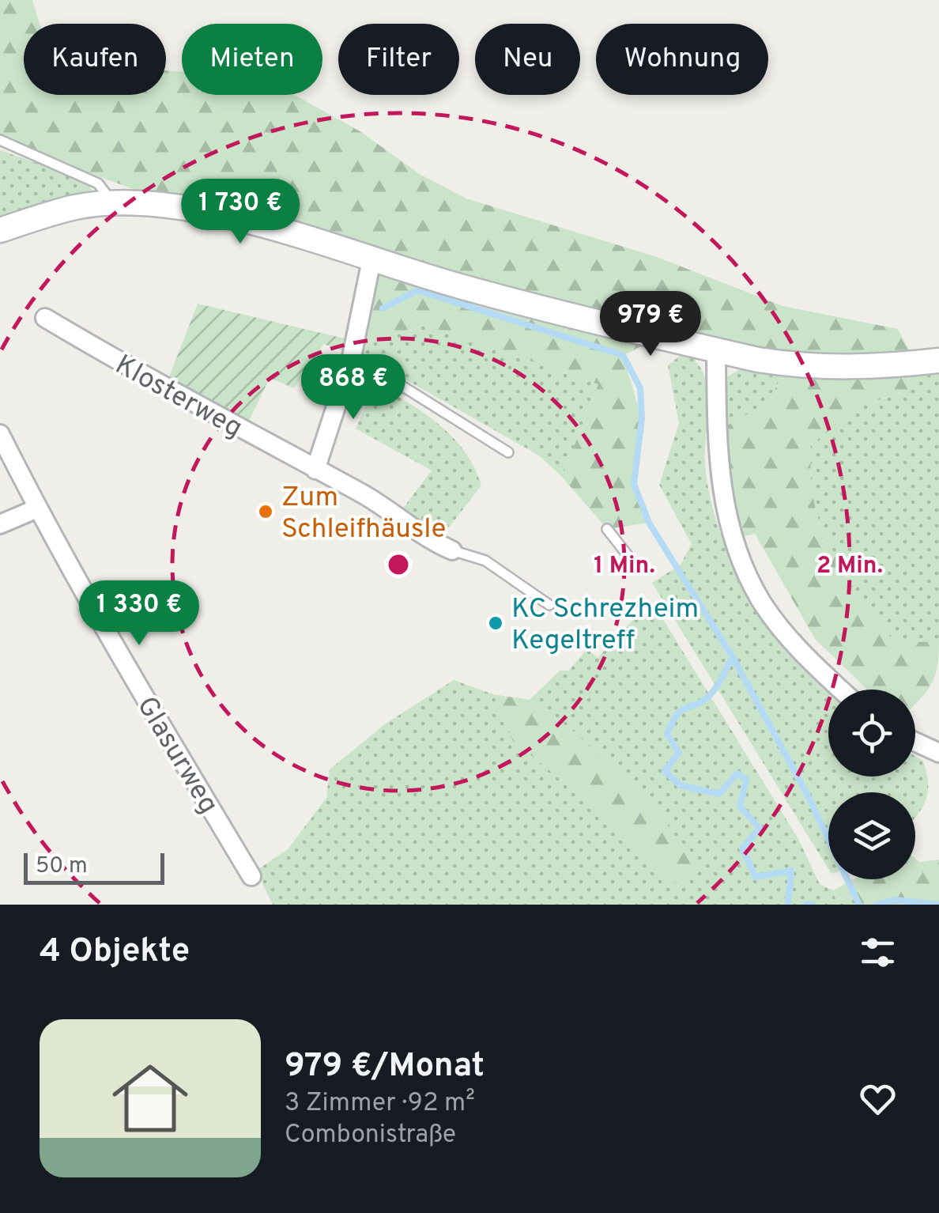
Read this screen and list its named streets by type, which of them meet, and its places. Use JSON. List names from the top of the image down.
{
  "streets": {
    "street": ["Klosterweg", "Glasurweg"]
  },
  "places": ["Zum Schleifhäusle", "KC Schrezheim Kegeltreff"],
  "scale_bar": "50 m",
  "page": {
    "chip": [
      "Kaufen",
      "Mieten",
      "Filter",
      "Neu",
      "Wohnung"
    ],
    "price": [
      "1 730 €",
      "979 €",
      "868 €",
      "1 330 €"
    ],
    "scale": "50 m",
    "heading": "4 Objekte",
    "list": [
      {
        "name": "979 €/Monat",
        "note": "3 Zimmer · 92 m² · Combonistraße"
      }
    ]
  },
  "rings": ["1 Min.", "2 Min."]
}
